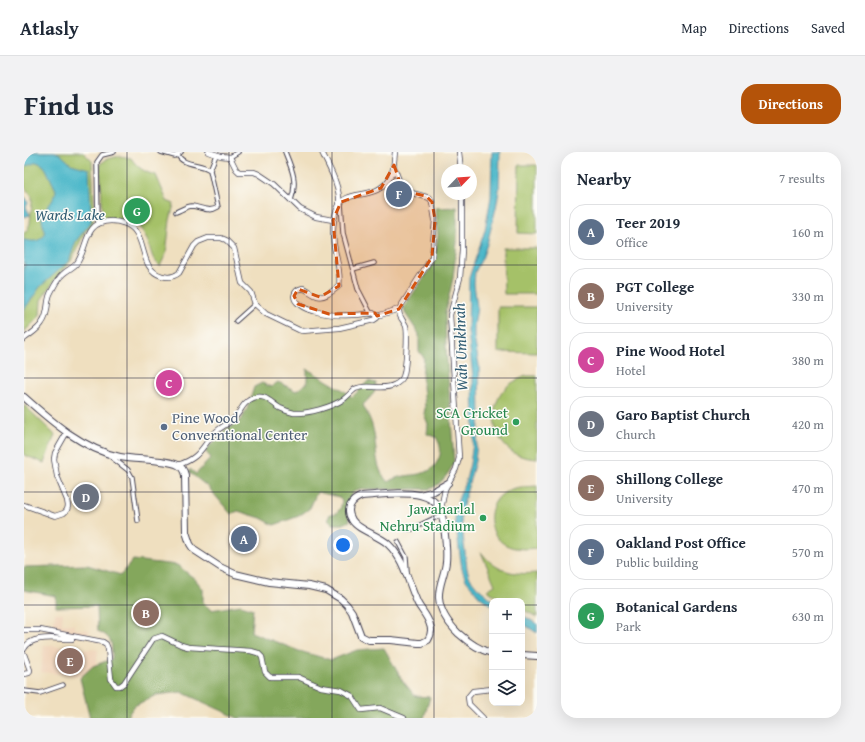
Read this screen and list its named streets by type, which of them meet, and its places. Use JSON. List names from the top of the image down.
{
  "water": ["Wards Lake", "Wah Umkhrah"],
  "places": ["SCA Cricket Ground", "Pine Wood Converntional Center", "Jawaharlal Nehru Stadium"],
  "north": "top right",
  "page": {
    "header": "Atlasly",
    "nav": ["Map", "Directions", "Saved"],
    "title": "Find us",
    "buttons": "Directions",
    "heading": ["Nearby", "7 results"],
    "pins": [
      "F",
      "G",
      "C",
      "D",
      "A",
      "B",
      "E"
    ],
    "list": [
      {
        "mark": "A",
        "name": "Teer 2019",
        "note": "Office",
        "value": "160 m"
      },
      {
        "mark": "B",
        "name": "PGT College",
        "note": "University",
        "value": "330 m"
      },
      {
        "mark": "C",
        "name": "Pine Wood Hotel",
        "note": "Hotel",
        "value": "380 m"
      },
      {
        "mark": "D",
        "name": "Garo Baptist Church",
        "note": "Church",
        "value": "420 m"
      },
      {
        "mark": "E",
        "name": "Shillong College",
        "note": "University",
        "value": "470 m"
      },
      {
        "mark": "F",
        "name": "Oakland Post Office",
        "note": "Public building",
        "value": "570 m"
      },
      {
        "mark": "G",
        "name": "Botanical Gardens",
        "note": "Park",
        "value": "630 m"
      }
    ],
    "map_buttons": ["+", "−"]
  }
}
